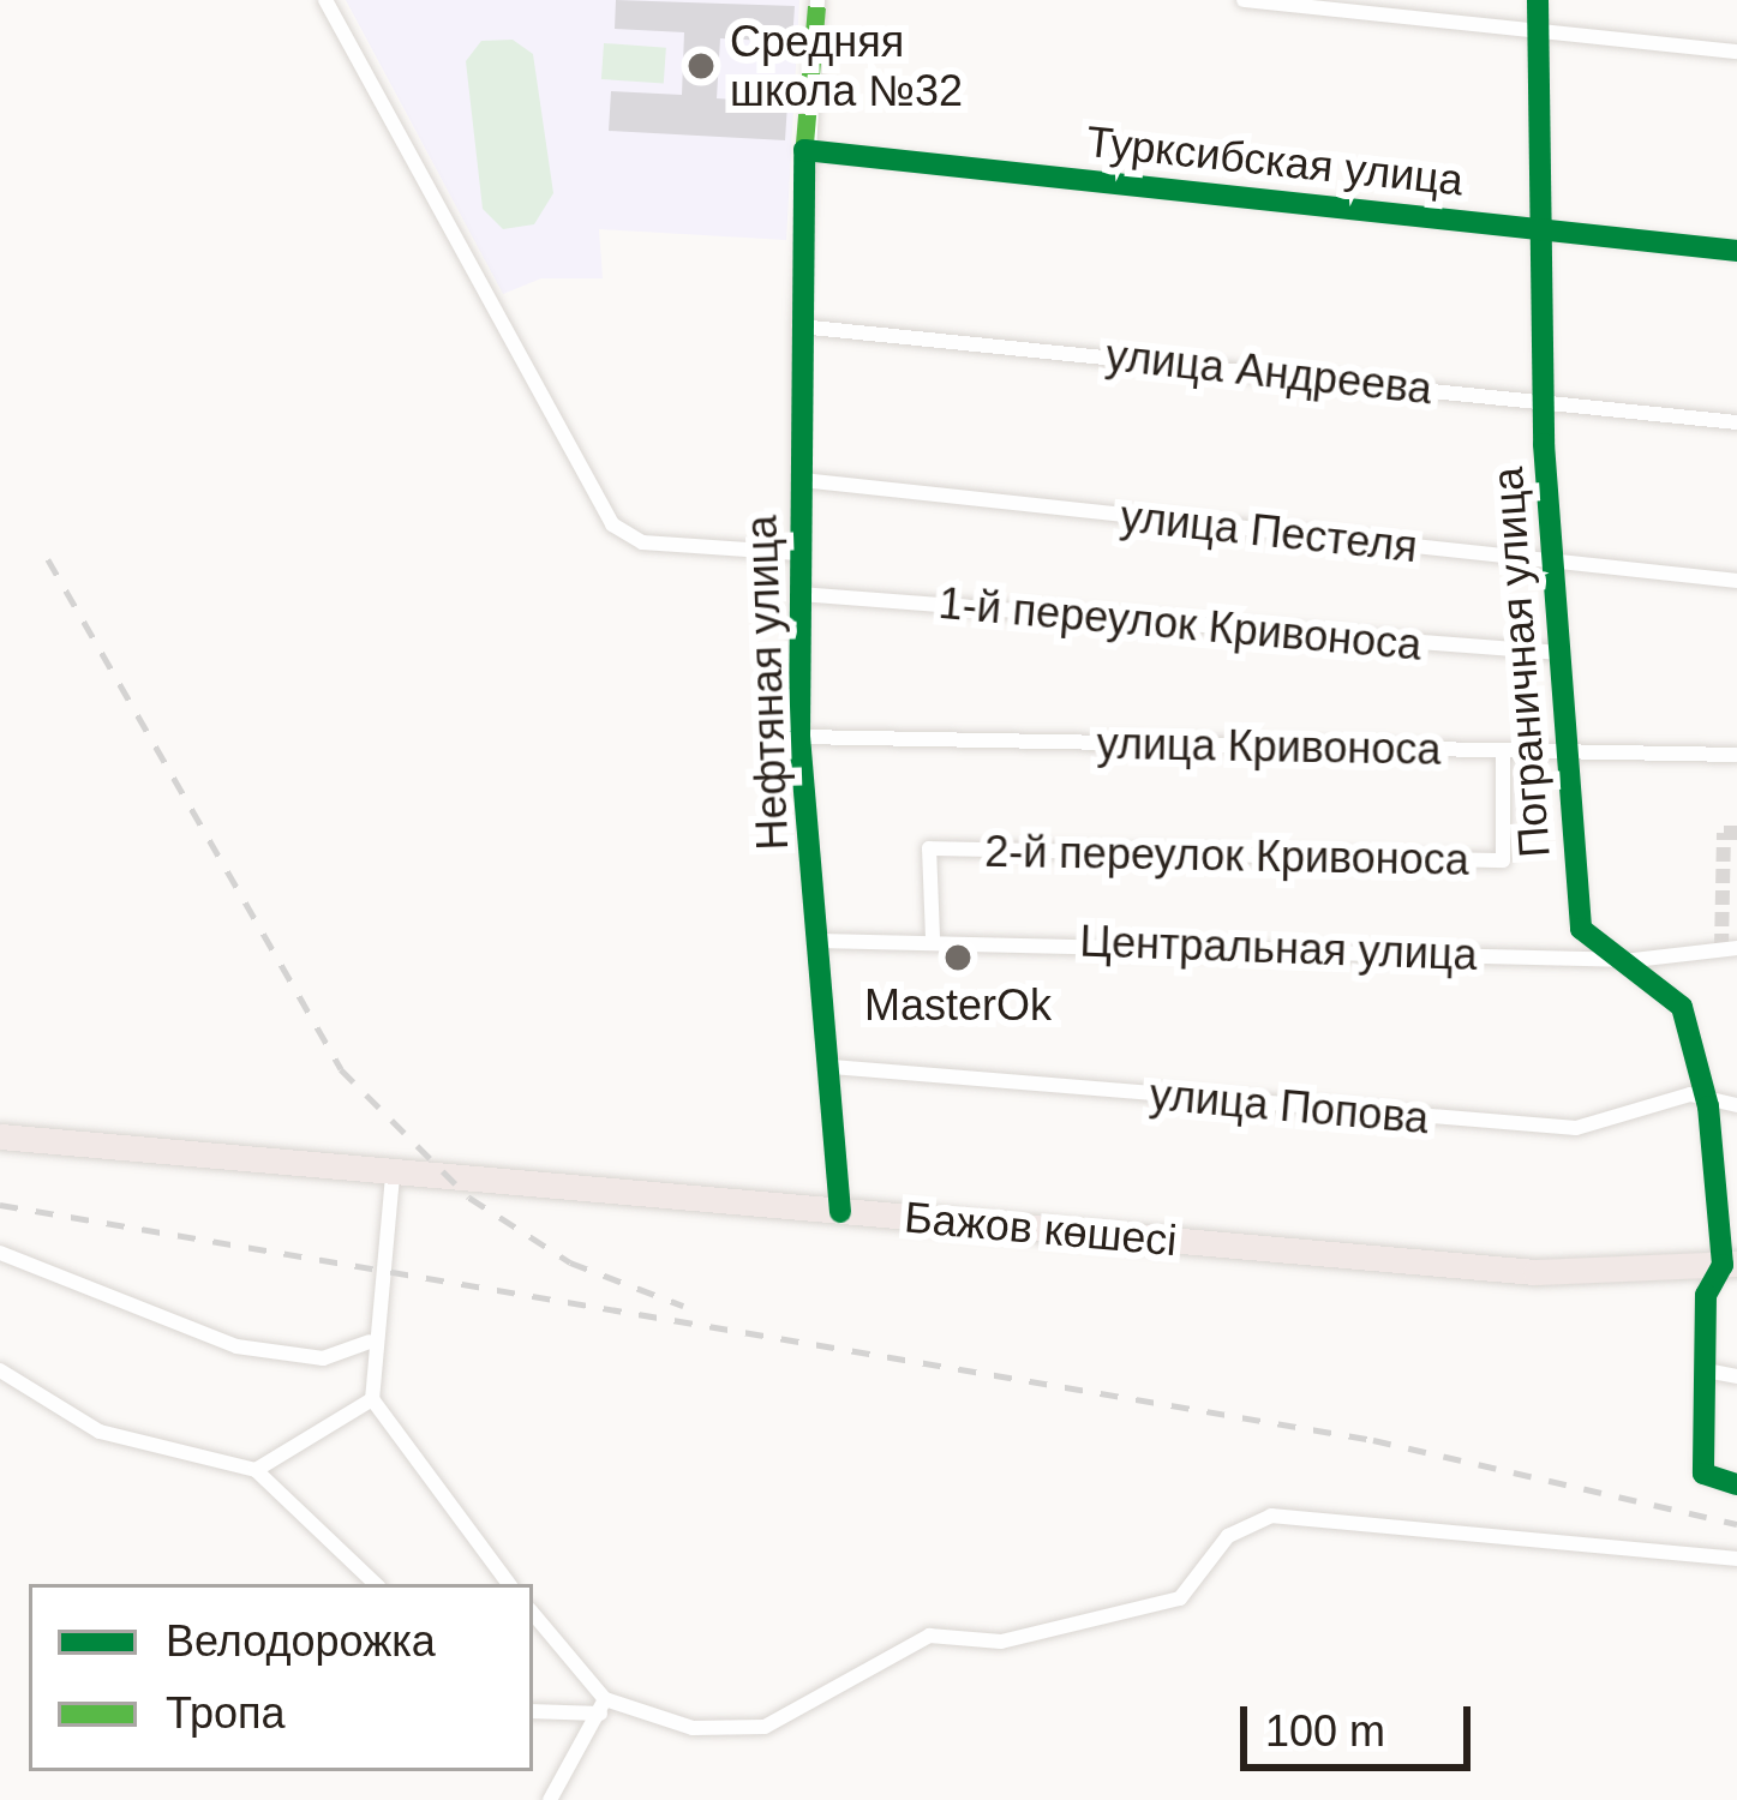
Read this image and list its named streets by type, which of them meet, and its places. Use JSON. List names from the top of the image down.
{
  "streets": {
    "main road": ["Бажов көшесі"],
    "street": [
      "Турксибская улица",
      "улица Андреева",
      "улица Пестеля",
      "1-й переулок Кривоноса",
      "Пограничная улица",
      "Нефтяная улица",
      "улица Кривоноса",
      "2-й переулок Кривоноса",
      "Центральная улица",
      "улица Попова"
    ]
  },
  "crossings": [
    ["Турксибская улица", "Пограничная улица"],
    ["Турксибская улица", "Нефтяная улица"],
    ["улица Андреева", "Пограничная улица"],
    ["улица Андреева", "Нефтяная улица"],
    ["улица Пестеля", "Пограничная улица"],
    ["улица Пестеля", "Нефтяная улица"],
    ["1-й переулок Кривоноса", "Пограничная улица"],
    ["1-й переулок Кривоноса", "Нефтяная улица"],
    ["Пограничная улица", "улица Кривоноса"],
    ["Пограничная улица", "Центральная улица"],
    ["Пограничная улица", "улица Попова"],
    ["Пограничная улица", "Бажов көшесі"],
    ["Нефтяная улица", "улица Кривоноса"],
    ["Нефтяная улица", "Центральная улица"],
    ["Нефтяная улица", "улица Попова"],
    ["Нефтяная улица", "Бажов көшесі"],
    ["улица Кривоноса", "2-й переулок Кривоноса"],
    ["2-й переулок Кривоноса", "Центральная улица"]
  ],
  "places": ["Средняя школа №32", "MasterOk"],
  "legend": ["Велодорожка", "Тропа"],
  "scale_bar": "100 m"
}
